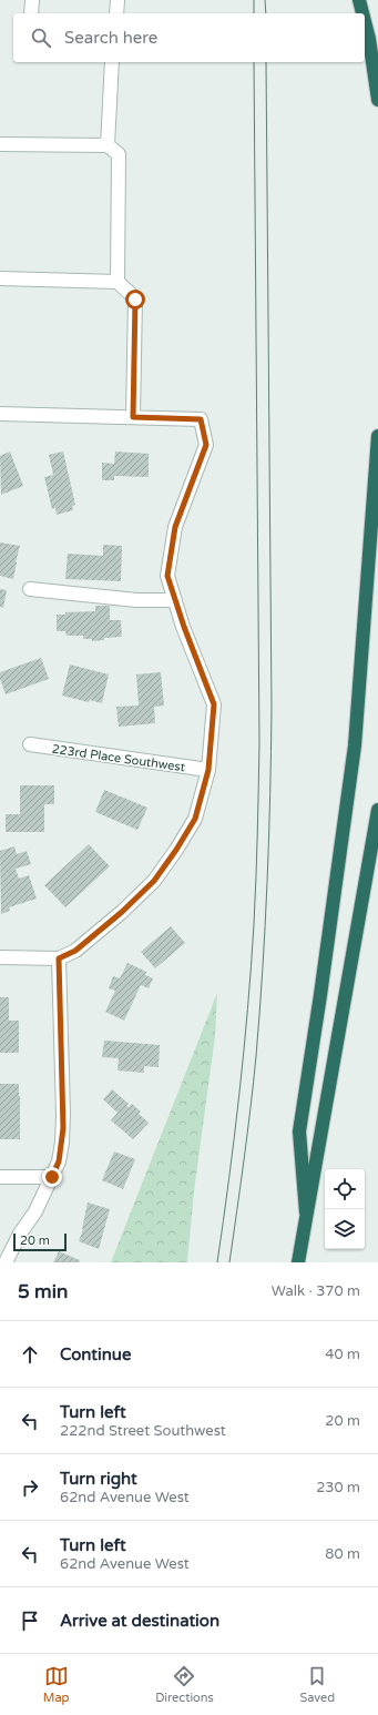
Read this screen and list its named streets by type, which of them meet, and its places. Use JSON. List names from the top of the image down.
{
  "streets": {
    "street": ["223rd Place Southwest"]
  },
  "scale_bar": "20 m",
  "page": {
    "search": "Search here",
    "scale": "20 m",
    "heading": ["5 min", "Walk · 370 m"],
    "list": [
      ["Continue", "40 m"],
      ["Turn left", "222nd Street Southwest", "20 m"],
      ["Turn right", "62nd Avenue West", "230 m"],
      ["Turn left", "62nd Avenue West", "80 m"],
      "Arrive at destination"
    ],
    "nav": ["Map", "Directions", "Saved"]
  }
}
